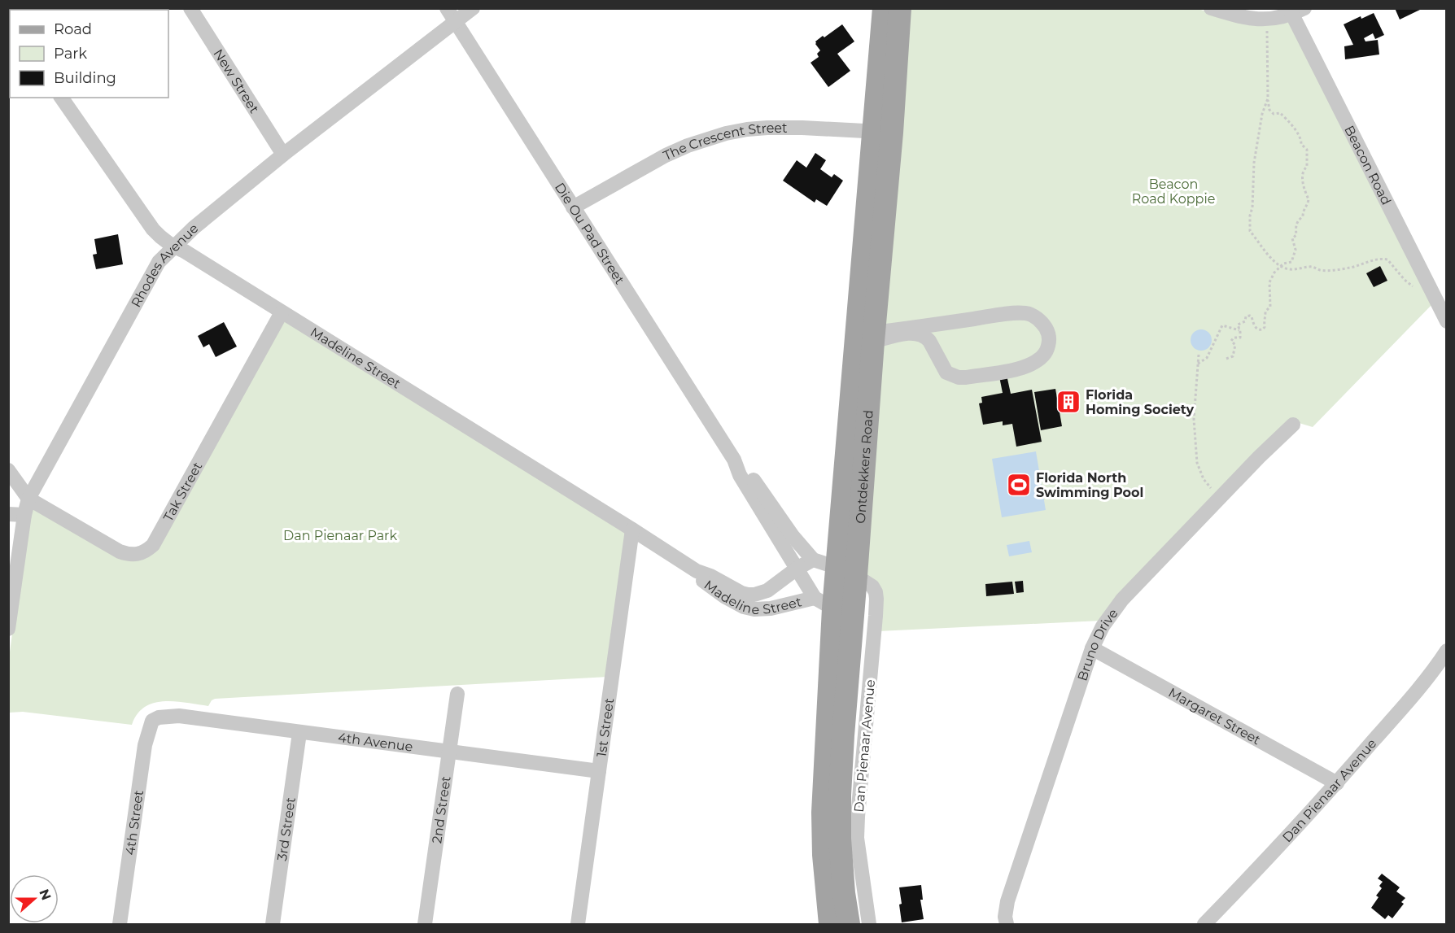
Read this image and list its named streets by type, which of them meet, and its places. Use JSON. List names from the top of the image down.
{
  "streets": {
    "main road": ["Ontdekkers Road"],
    "street": [
      "New Street",
      "The Crescent Street",
      "Beacon Road",
      "Die Ou Pad Street",
      "Rhodes Avenue",
      "Madeline Street",
      "Tak Street",
      "Bruno Drive",
      "Margaret Street",
      "1st Street",
      "4th Avenue",
      "Dan Pienaar Avenue",
      "2nd Street",
      "4th Street",
      "3rd Street"
    ]
  },
  "crossings": [
    ["New Street", "Rhodes Avenue"],
    ["The Crescent Street", "Die Ou Pad Street"],
    ["The Crescent Street", "Ontdekkers Road"],
    ["Die Ou Pad Street", "Rhodes Avenue"],
    ["Die Ou Pad Street", "Madeline Street"],
    ["Die Ou Pad Street", "Ontdekkers Road"],
    ["Rhodes Avenue", "Madeline Street"],
    ["Rhodes Avenue", "Tak Street"],
    ["Madeline Street", "Ontdekkers Road"],
    ["Madeline Street", "Tak Street"],
    ["Madeline Street", "1st Street"],
    ["Ontdekkers Road", "Dan Pienaar Avenue"],
    ["Bruno Drive", "Margaret Street"],
    ["Margaret Street", "Dan Pienaar Avenue"],
    ["1st Street", "4th Avenue"],
    ["4th Avenue", "2nd Street"],
    ["4th Avenue", "4th Street"],
    ["4th Avenue", "3rd Street"]
  ],
  "parks": ["Beacon Road Koppie", "Dan Pienaar Park"],
  "places": {
    "building": ["Florida Homing Society"],
    "sports": ["Florida North Swimming Pool"]
  },
  "legend": ["Road", "Park", "Building"],
  "north": "right"
}
